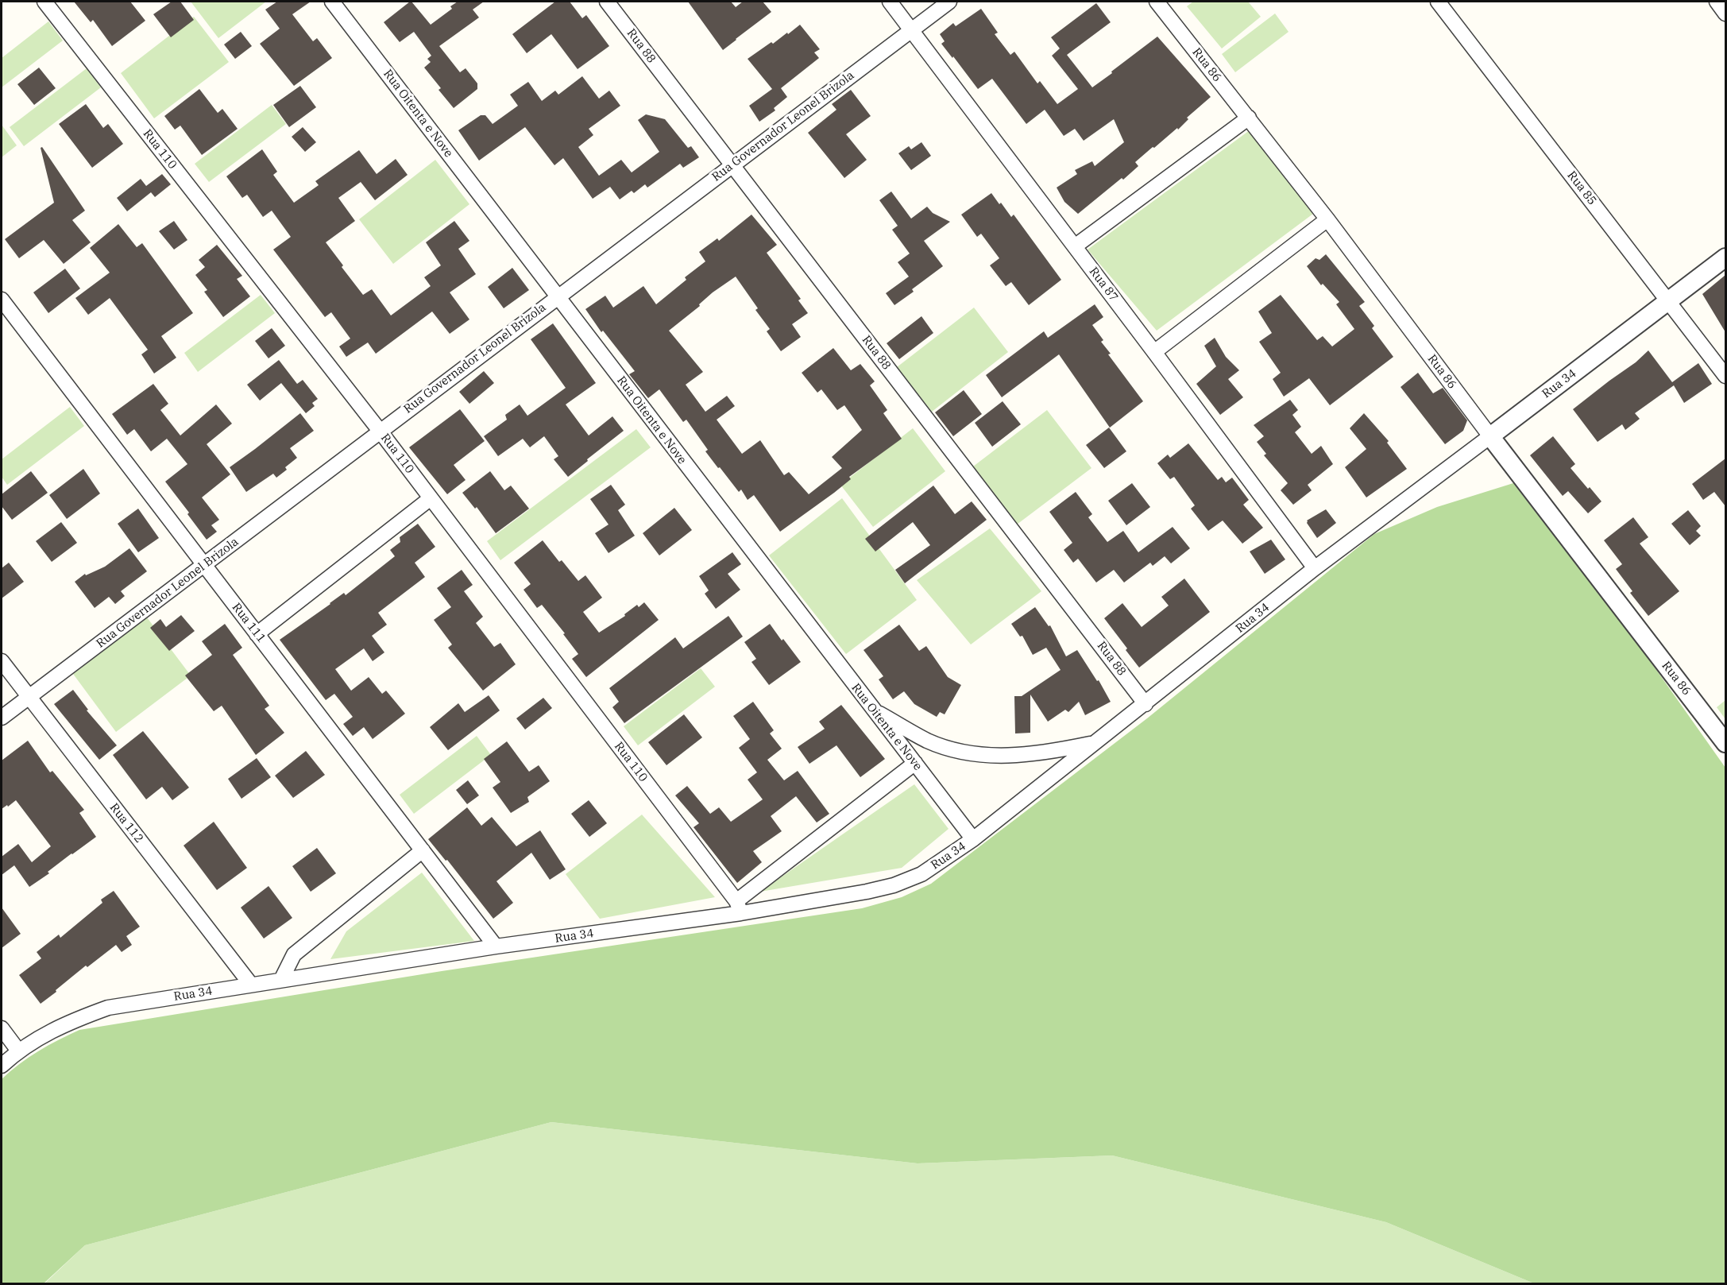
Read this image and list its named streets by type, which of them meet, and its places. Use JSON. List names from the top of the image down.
{
  "streets": {
    "street": [
      "Rua 88",
      "Rua 86",
      "Rua Oitenta e Nove",
      "Rua Governador Leonel Brizola",
      "Rua 110",
      "Rua 85",
      "Rua 87",
      "Rua 34",
      "Rua 111",
      "Rua 112"
    ]
  },
  "crossings": [
    ["Rua 88", "Rua Governador Leonel Brizola"],
    ["Rua 88", "Rua 34"],
    ["Rua 86", "Rua 34"],
    ["Rua Oitenta e Nove", "Rua Governador Leonel Brizola"],
    ["Rua Oitenta e Nove", "Rua 34"],
    ["Rua Governador Leonel Brizola", "Rua 110"],
    ["Rua Governador Leonel Brizola", "Rua 87"],
    ["Rua Governador Leonel Brizola", "Rua 111"],
    ["Rua Governador Leonel Brizola", "Rua 112"],
    ["Rua 110", "Rua 34"],
    ["Rua 85", "Rua 34"],
    ["Rua 87", "Rua 34"],
    ["Rua 34", "Rua 111"],
    ["Rua 34", "Rua 112"]
  ]
}
